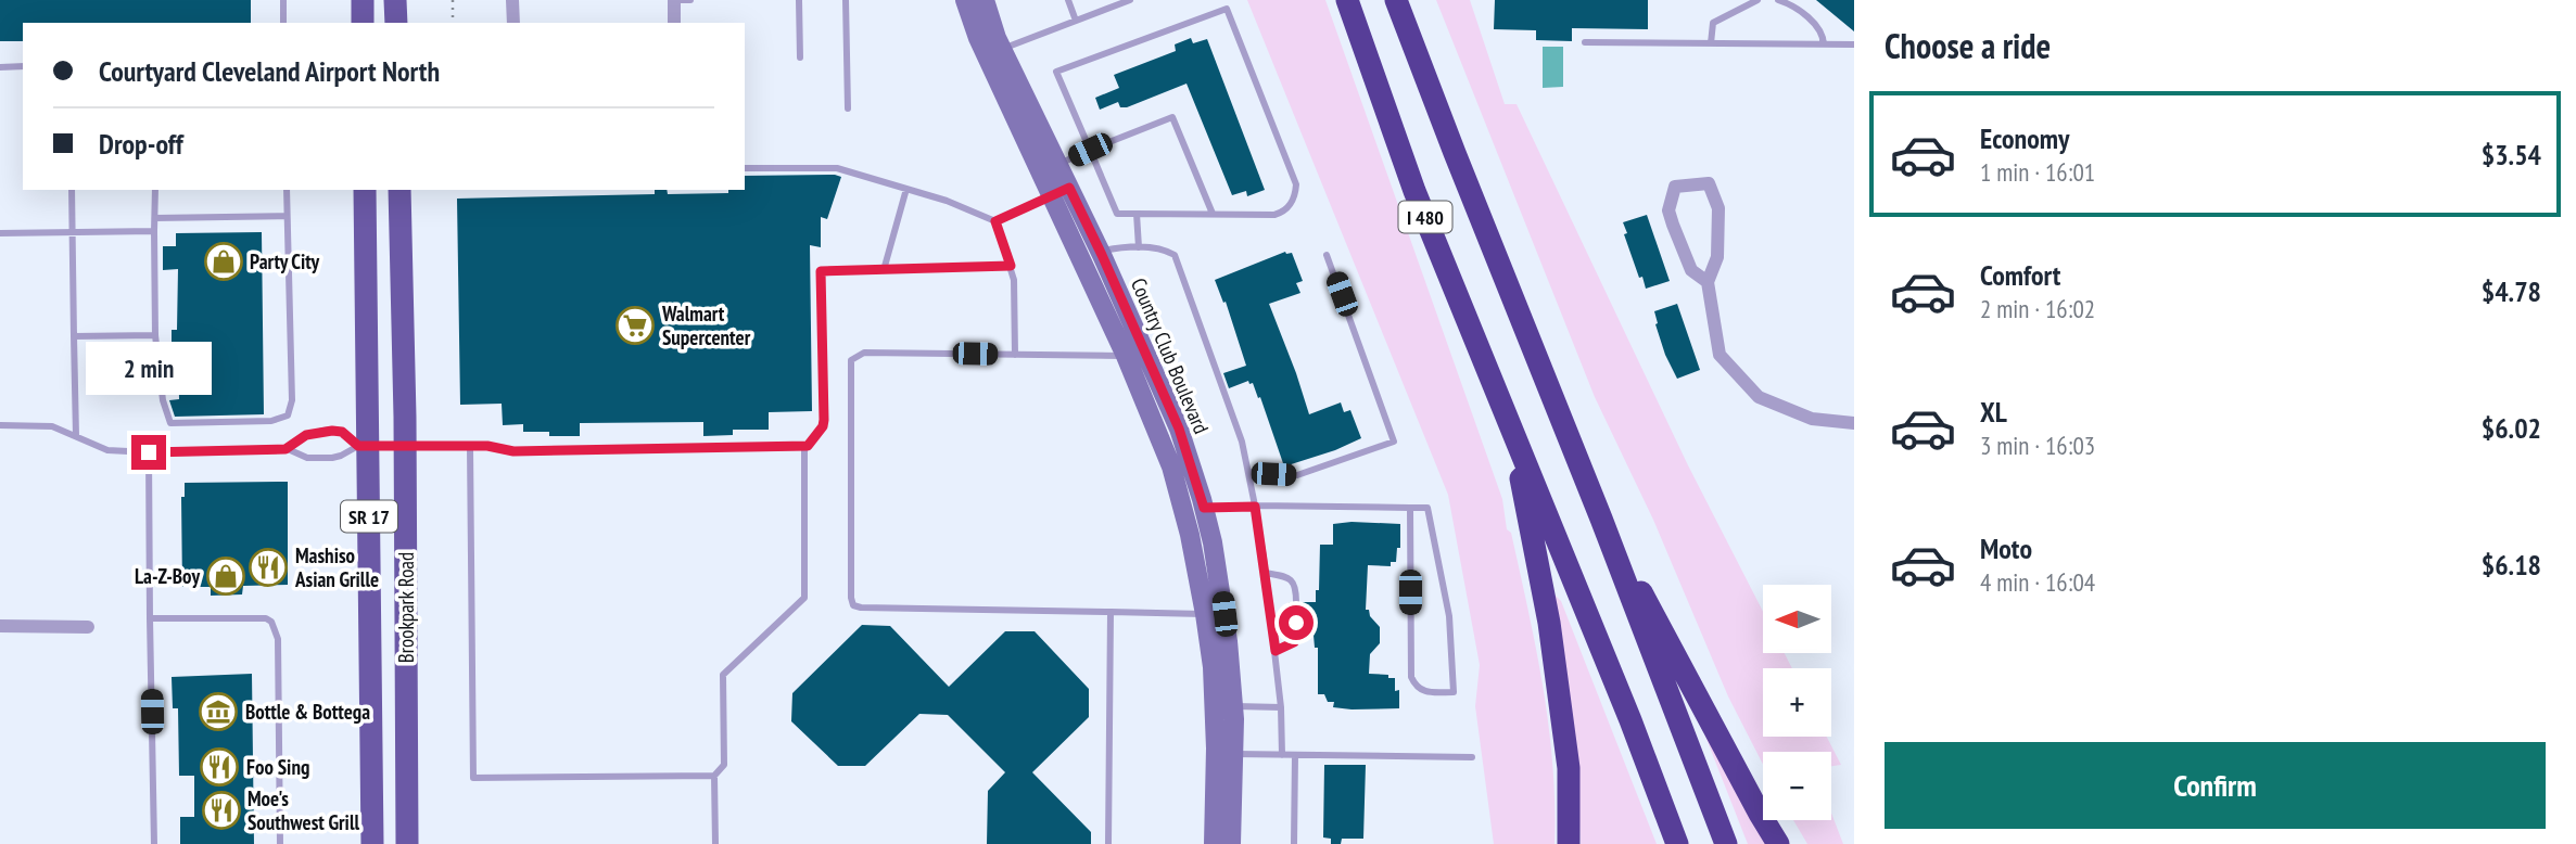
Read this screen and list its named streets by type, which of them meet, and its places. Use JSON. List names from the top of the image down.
{
  "streets": {
    "highway": ["I 480"],
    "main road": ["SR 17", "Brookpark Road"],
    "street": ["Country Club Boulevard"]
  },
  "places": {
    "shop": ["Party City", "La-Z-Boy"],
    "supermarket": ["Walmart Supercenter"],
    "restaurant": ["Mashiso Asian Grille", "Foo Sing", "Moe's Southwest Grill"],
    "museum": ["Bottle & Bottega"]
  },
  "north": "left",
  "page": {
    "heading": "Choose a ride",
    "banner": ["Courtyard Cleveland Airport North", "Drop-off"],
    "list": [
      {
        "name": "Economy",
        "note": "1 min · 16:01",
        "value": "$3.54"
      },
      {
        "name": "Comfort",
        "note": "2 min · 16:02",
        "value": "$4.78"
      },
      {
        "name": "XL",
        "note": "3 min · 16:03",
        "value": "$6.02"
      },
      {
        "name": "Moto",
        "note": "4 min · 16:04",
        "value": "$6.18"
      }
    ],
    "bubble": "2 min",
    "map_buttons": ["+", "−"],
    "buttons": "Confirm"
  }
}
